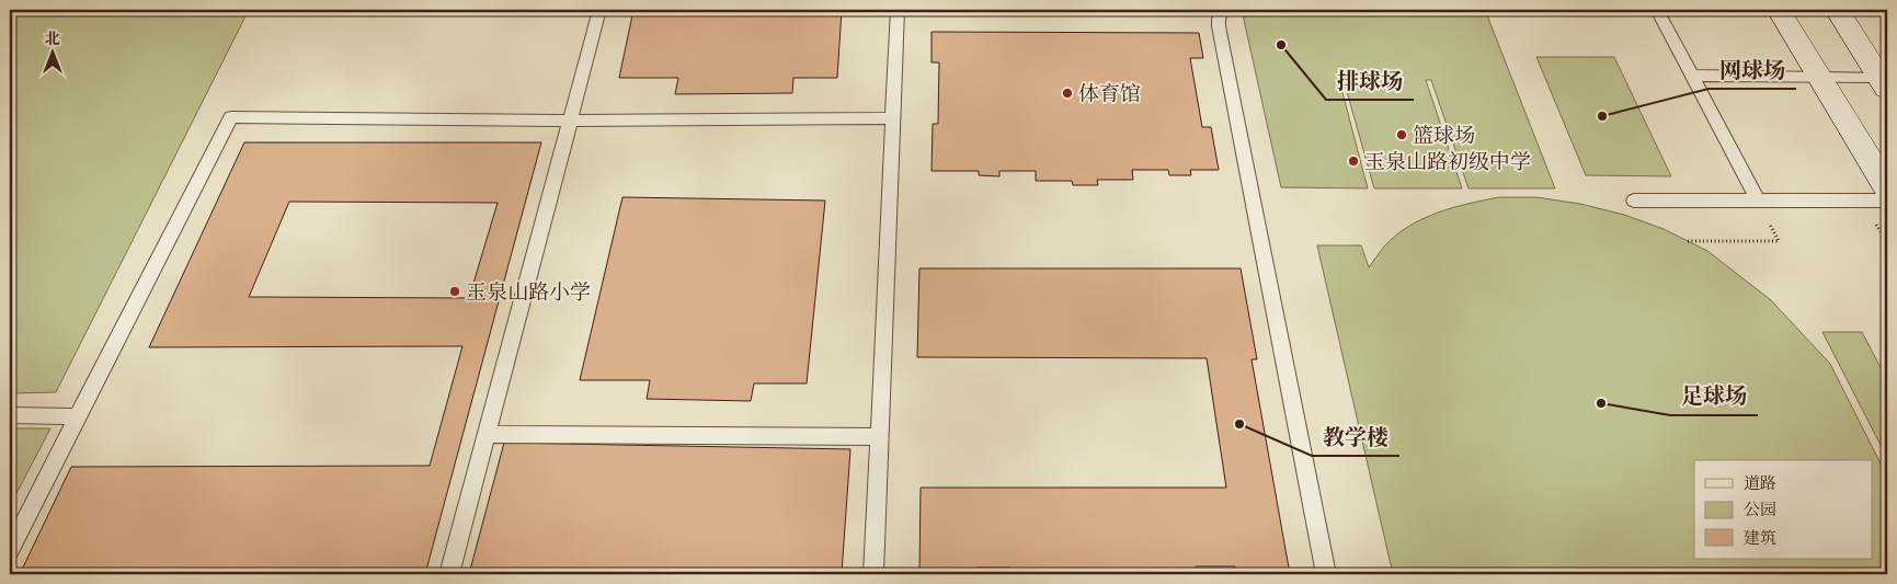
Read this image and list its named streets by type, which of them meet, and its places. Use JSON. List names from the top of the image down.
{
  "places": [
    "排球场",
    "体育馆",
    "网球场",
    "篮球场",
    "玉泉山路初级中学",
    "玉泉山路小学",
    "足球场",
    "教学楼"
  ],
  "legend": ["道路", "公园", "建筑"],
  "north": "top"
}
